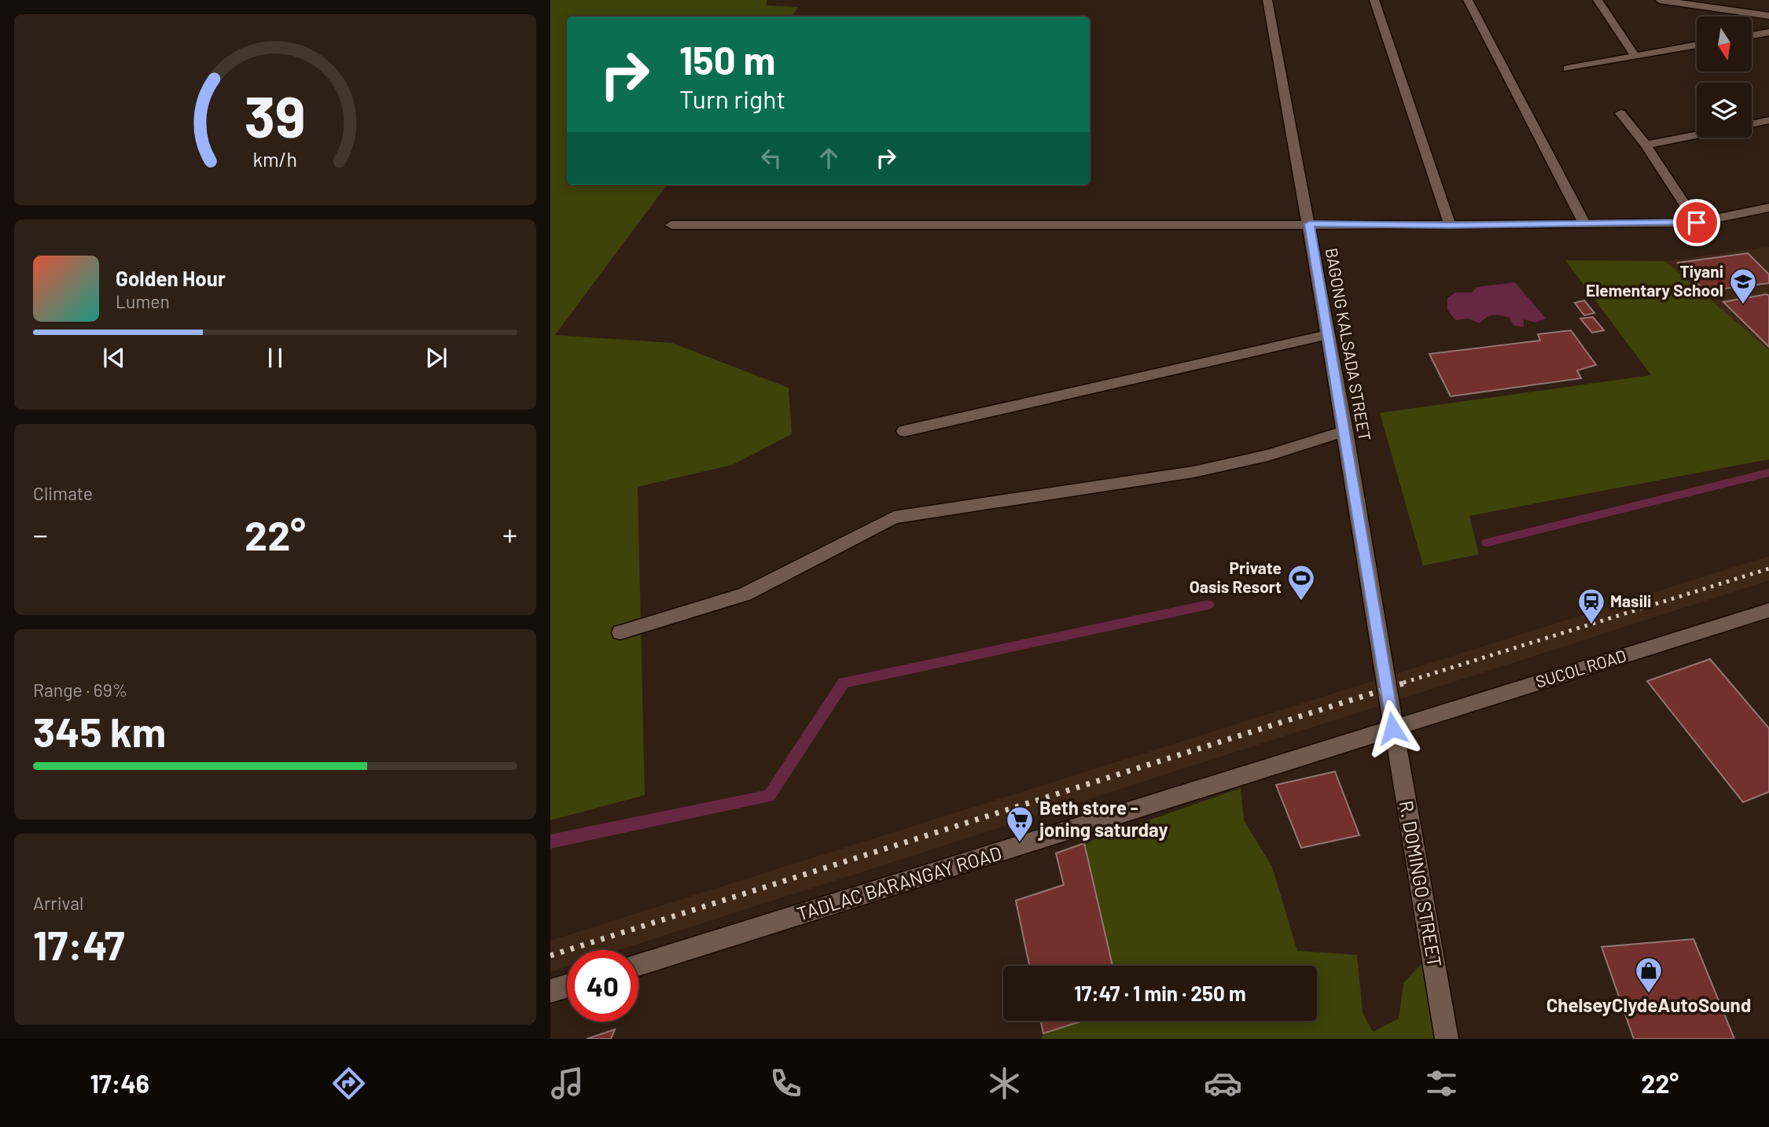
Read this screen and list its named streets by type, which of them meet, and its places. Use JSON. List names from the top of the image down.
{
  "streets": {
    "street": [
      "BAGONG KALSADA STREET",
      "SUCOL ROAD",
      "TADLAC BARANGAY ROAD",
      "R. DOMINGO STREET"
    ]
  },
  "crossings": [
    ["BAGONG KALSADA STREET", "SUCOL ROAD"],
    ["BAGONG KALSADA STREET", "TADLAC BARANGAY ROAD"],
    ["BAGONG KALSADA STREET", "R. DOMINGO STREET"],
    ["SUCOL ROAD", "TADLAC BARANGAY ROAD"],
    ["SUCOL ROAD", "R. DOMINGO STREET"],
    ["TADLAC BARANGAY ROAD", "R. DOMINGO STREET"]
  ],
  "places": {
    "school or university": ["Tiyani Elementary School"],
    "sports": ["Private Oasis Resort"],
    "station": ["Masili"],
    "supermarket": ["Beth store - joning saturday"],
    "shop": ["ChelseyClydeAutoSound"]
  },
  "north": "bottom",
  "page": {
    "turn": ["150 m", "Turn right"],
    "song": ["Golden Hour", "Lumen"],
    "tile": [
      "Climate",
      ["Range · 69%", "345 km"],
      ["Arrival", "17:47"]
    ],
    "heat": ["−", "22°", "+"],
    "limit": "40",
    "trip": "17:47 · 1 min · 250 m",
    "tabs": ["17:46", "22°"],
    "gauge": ["39", "km/h"]
  }
}
